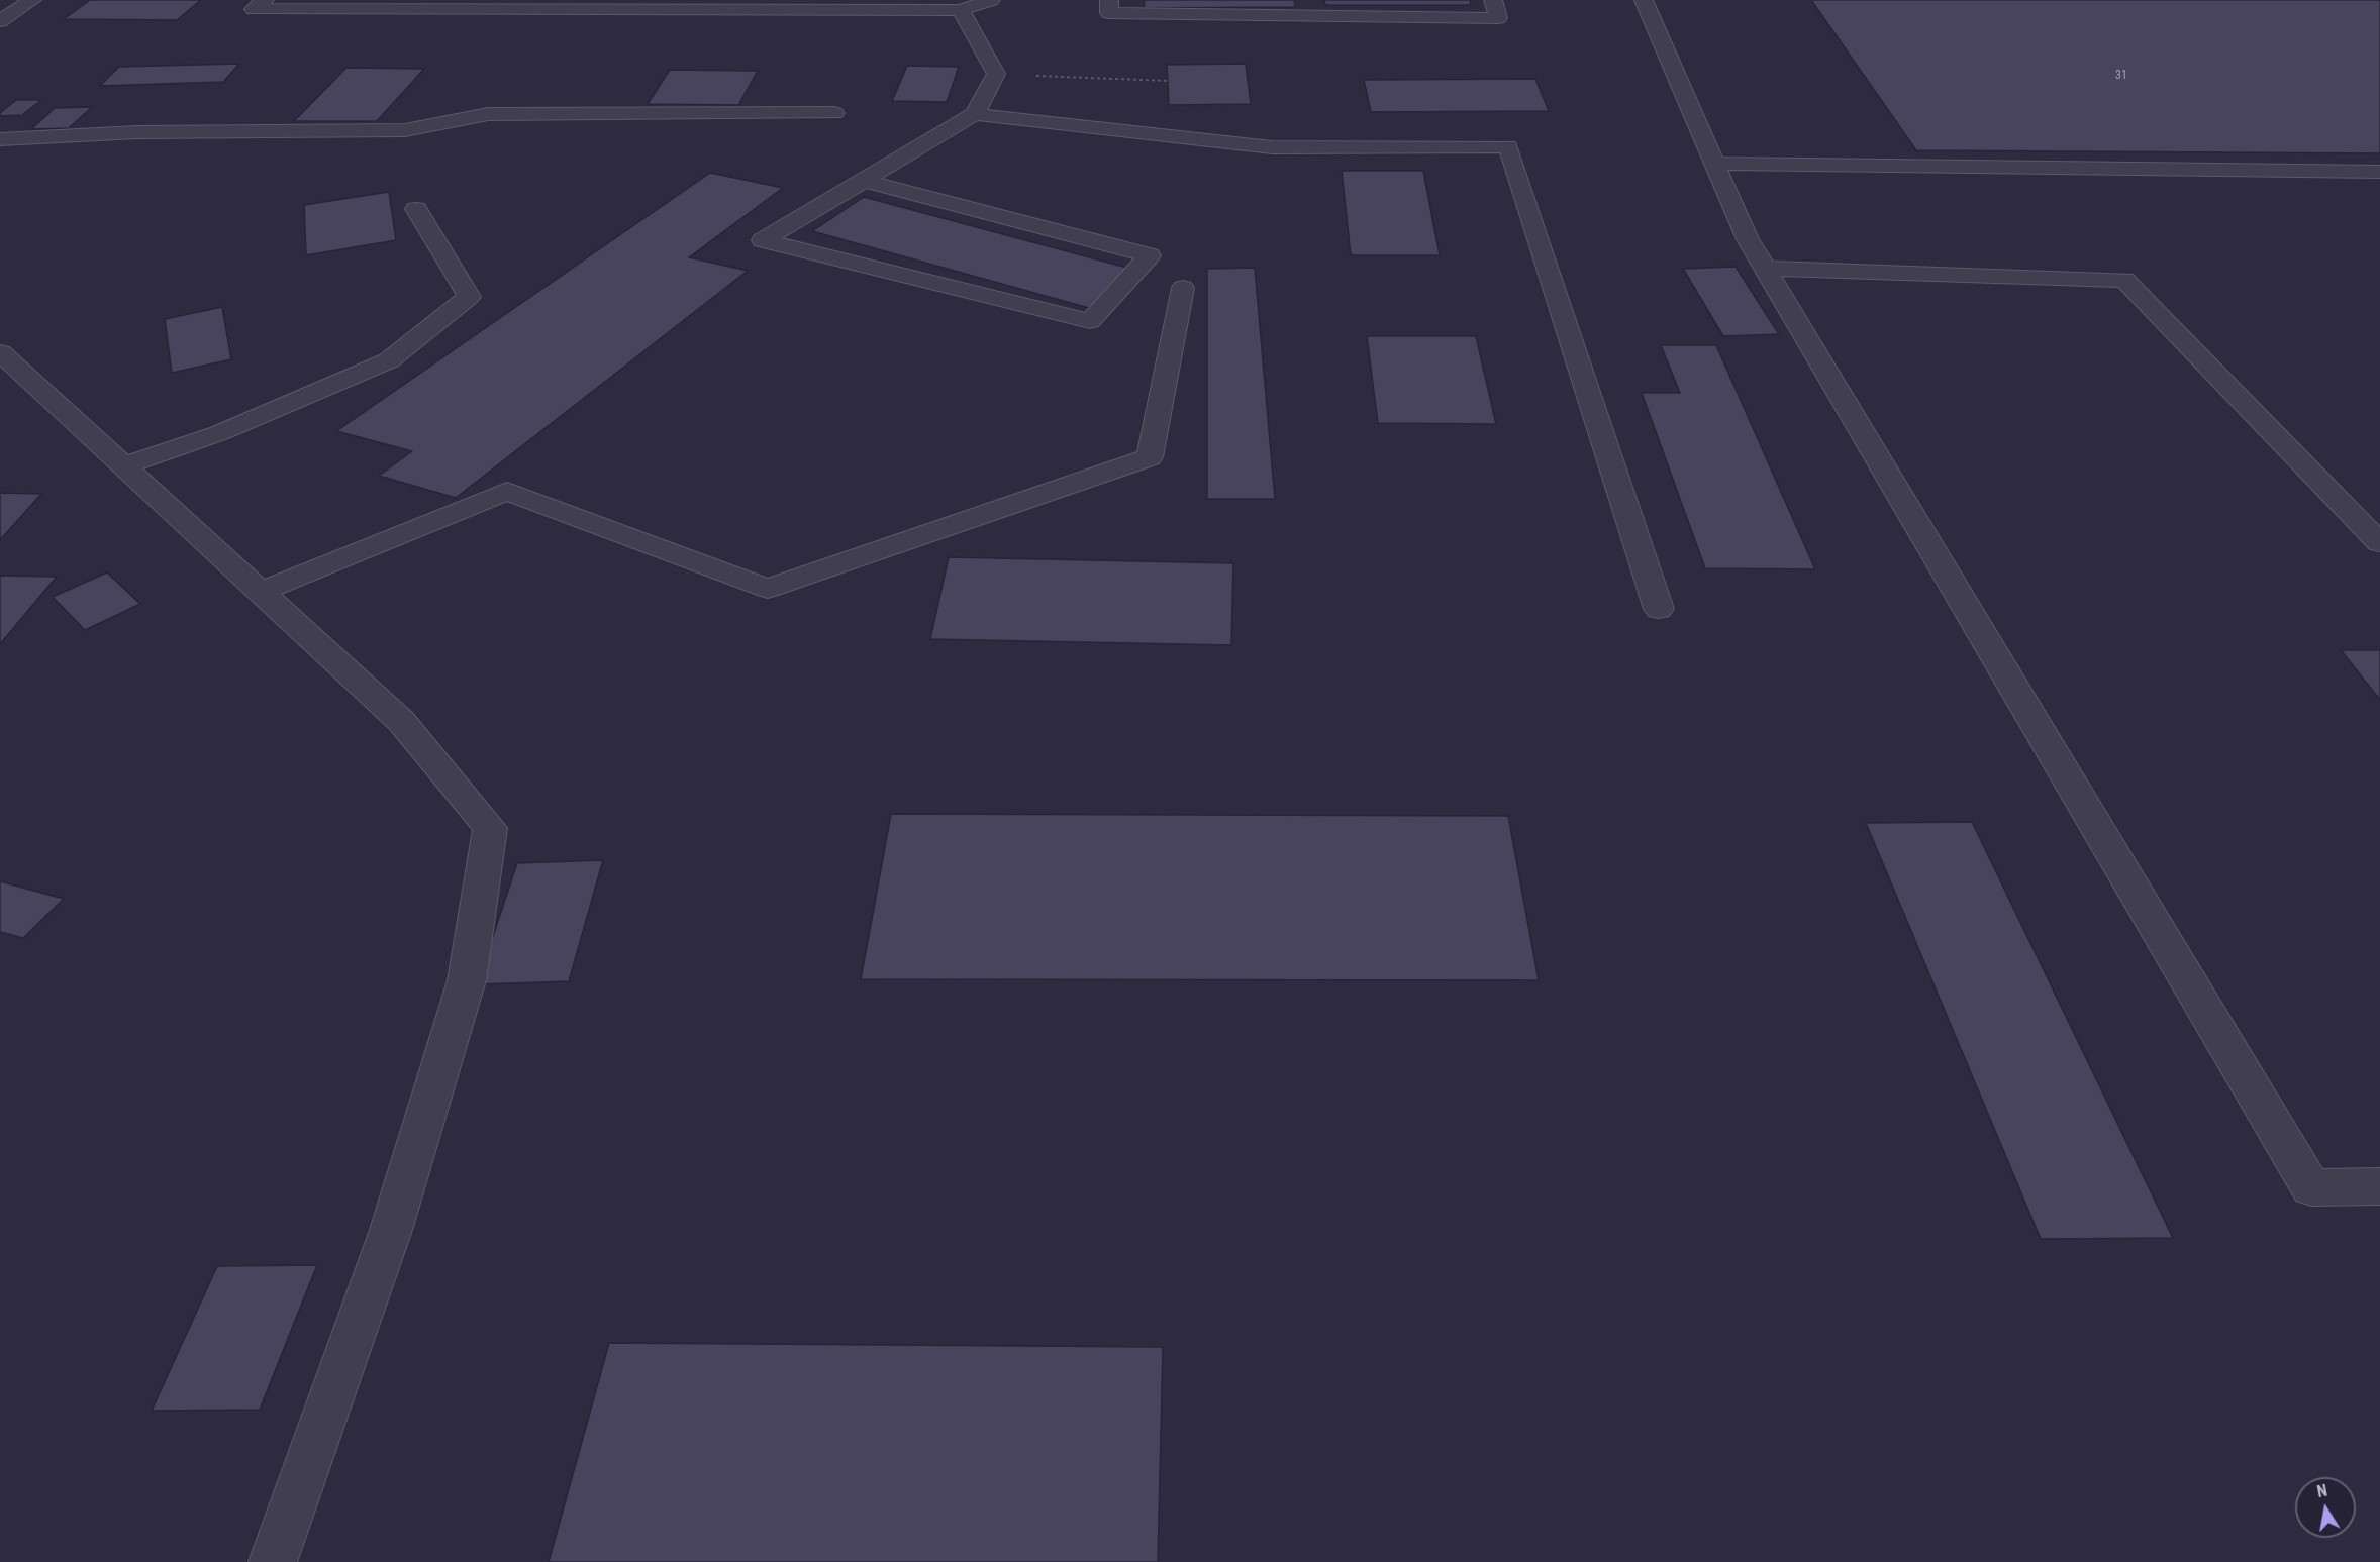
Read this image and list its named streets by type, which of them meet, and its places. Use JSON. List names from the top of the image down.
{
  "house_numbers": ["31"],
  "north": "top"
}
